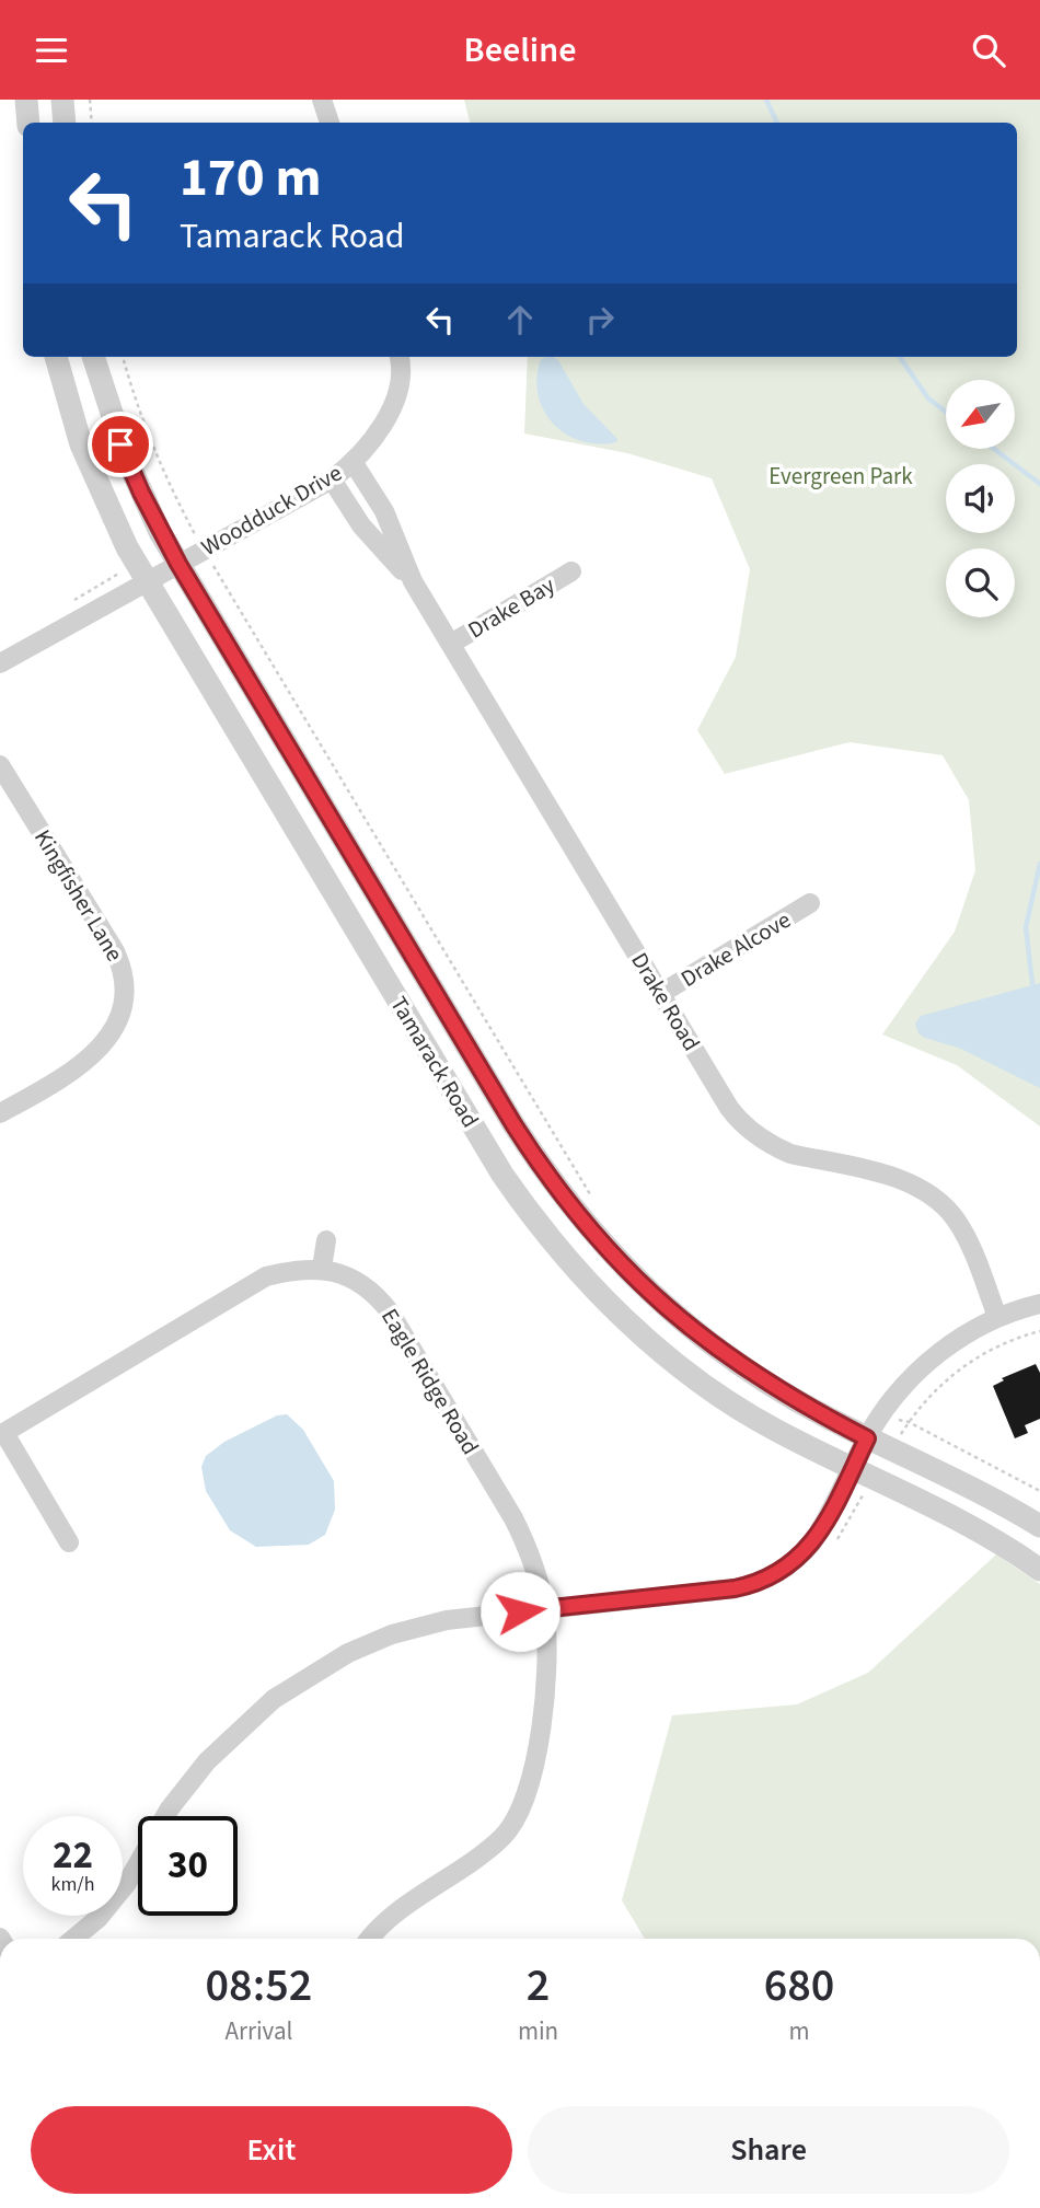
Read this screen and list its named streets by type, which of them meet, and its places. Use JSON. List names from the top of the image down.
{
  "streets": {
    "street": [
      "Woodduck Drive",
      "Drake Bay",
      "Kingfisher Lane",
      "Drake Alcove",
      "Drake Road",
      "Tamarack Road",
      "Eagle Ridge Road"
    ]
  },
  "crossings": [
    ["Woodduck Drive", "Drake Road"],
    ["Woodduck Drive", "Tamarack Road"],
    ["Drake Bay", "Drake Road"],
    ["Drake Alcove", "Drake Road"]
  ],
  "parks": ["Evergreen Park"],
  "north": "bottom left",
  "page": {
    "header": "Beeline",
    "turn": ["170 m", "Tamarack Road"],
    "speed": "22 km/h",
    "limit": "30",
    "eta": [
      "08:52",
      "Arrival",
      "2",
      "min",
      "680",
      "m"
    ],
    "buttons": ["Exit", "Share"]
  }
}
